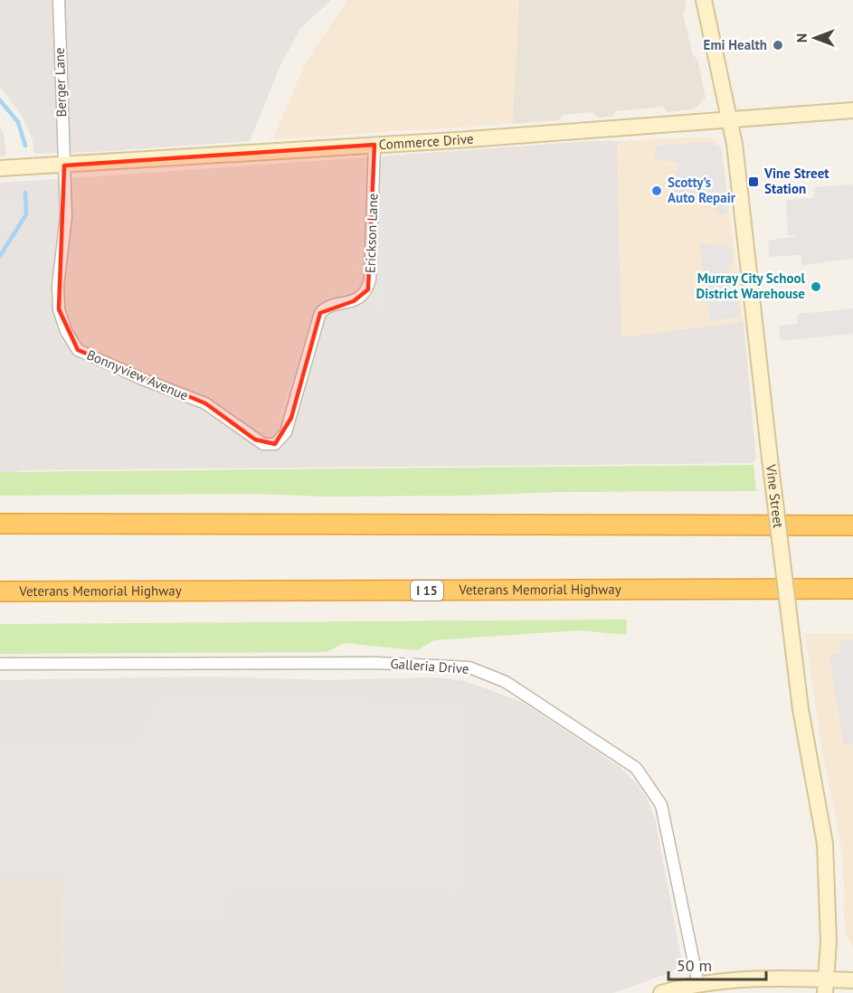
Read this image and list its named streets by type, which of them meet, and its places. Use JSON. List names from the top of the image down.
{
  "streets": {
    "highway": ["Veterans Memorial Highway", "I 15"],
    "street": [
      "Berger Lane",
      "Commerce Drive",
      "Erickson Lane",
      "Bonnyview Avenue",
      "Vine Street",
      "Galleria Drive"
    ]
  },
  "crossings": [
    ["Berger Lane", "Commerce Drive"],
    ["Berger Lane", "Bonnyview Avenue"],
    ["Commerce Drive", "Erickson Lane"],
    ["Commerce Drive", "Bonnyview Avenue"],
    ["Commerce Drive", "Vine Street"],
    ["Erickson Lane", "Bonnyview Avenue"]
  ],
  "places": {
    "other": ["Emi Health", "Scotty’s Auto Repair", "Murray City School District Warehouse"],
    "transit": ["Vine Street Station"]
  },
  "scale_bar": "50 m",
  "north": "left"
}
